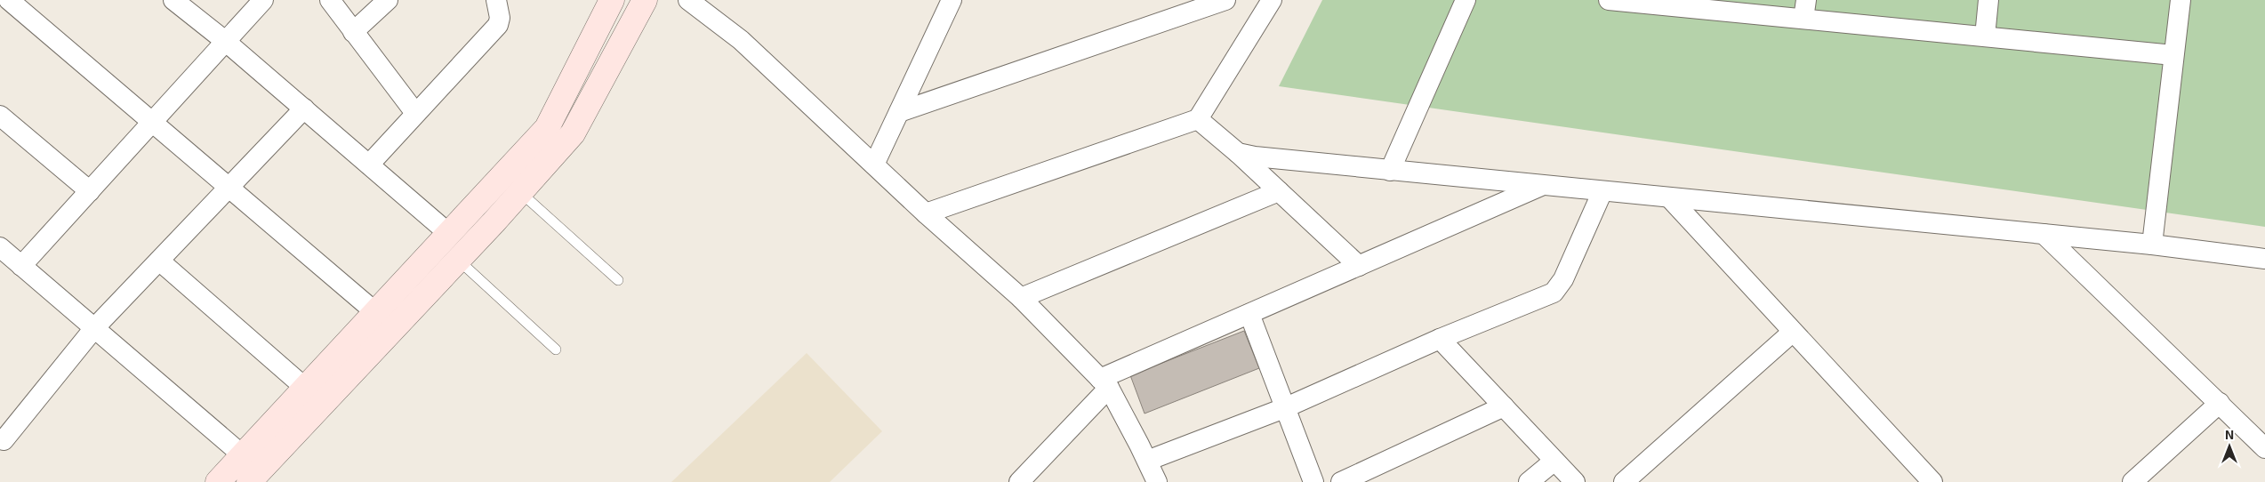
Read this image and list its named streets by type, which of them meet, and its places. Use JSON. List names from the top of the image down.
{
  "north": "top"
}
